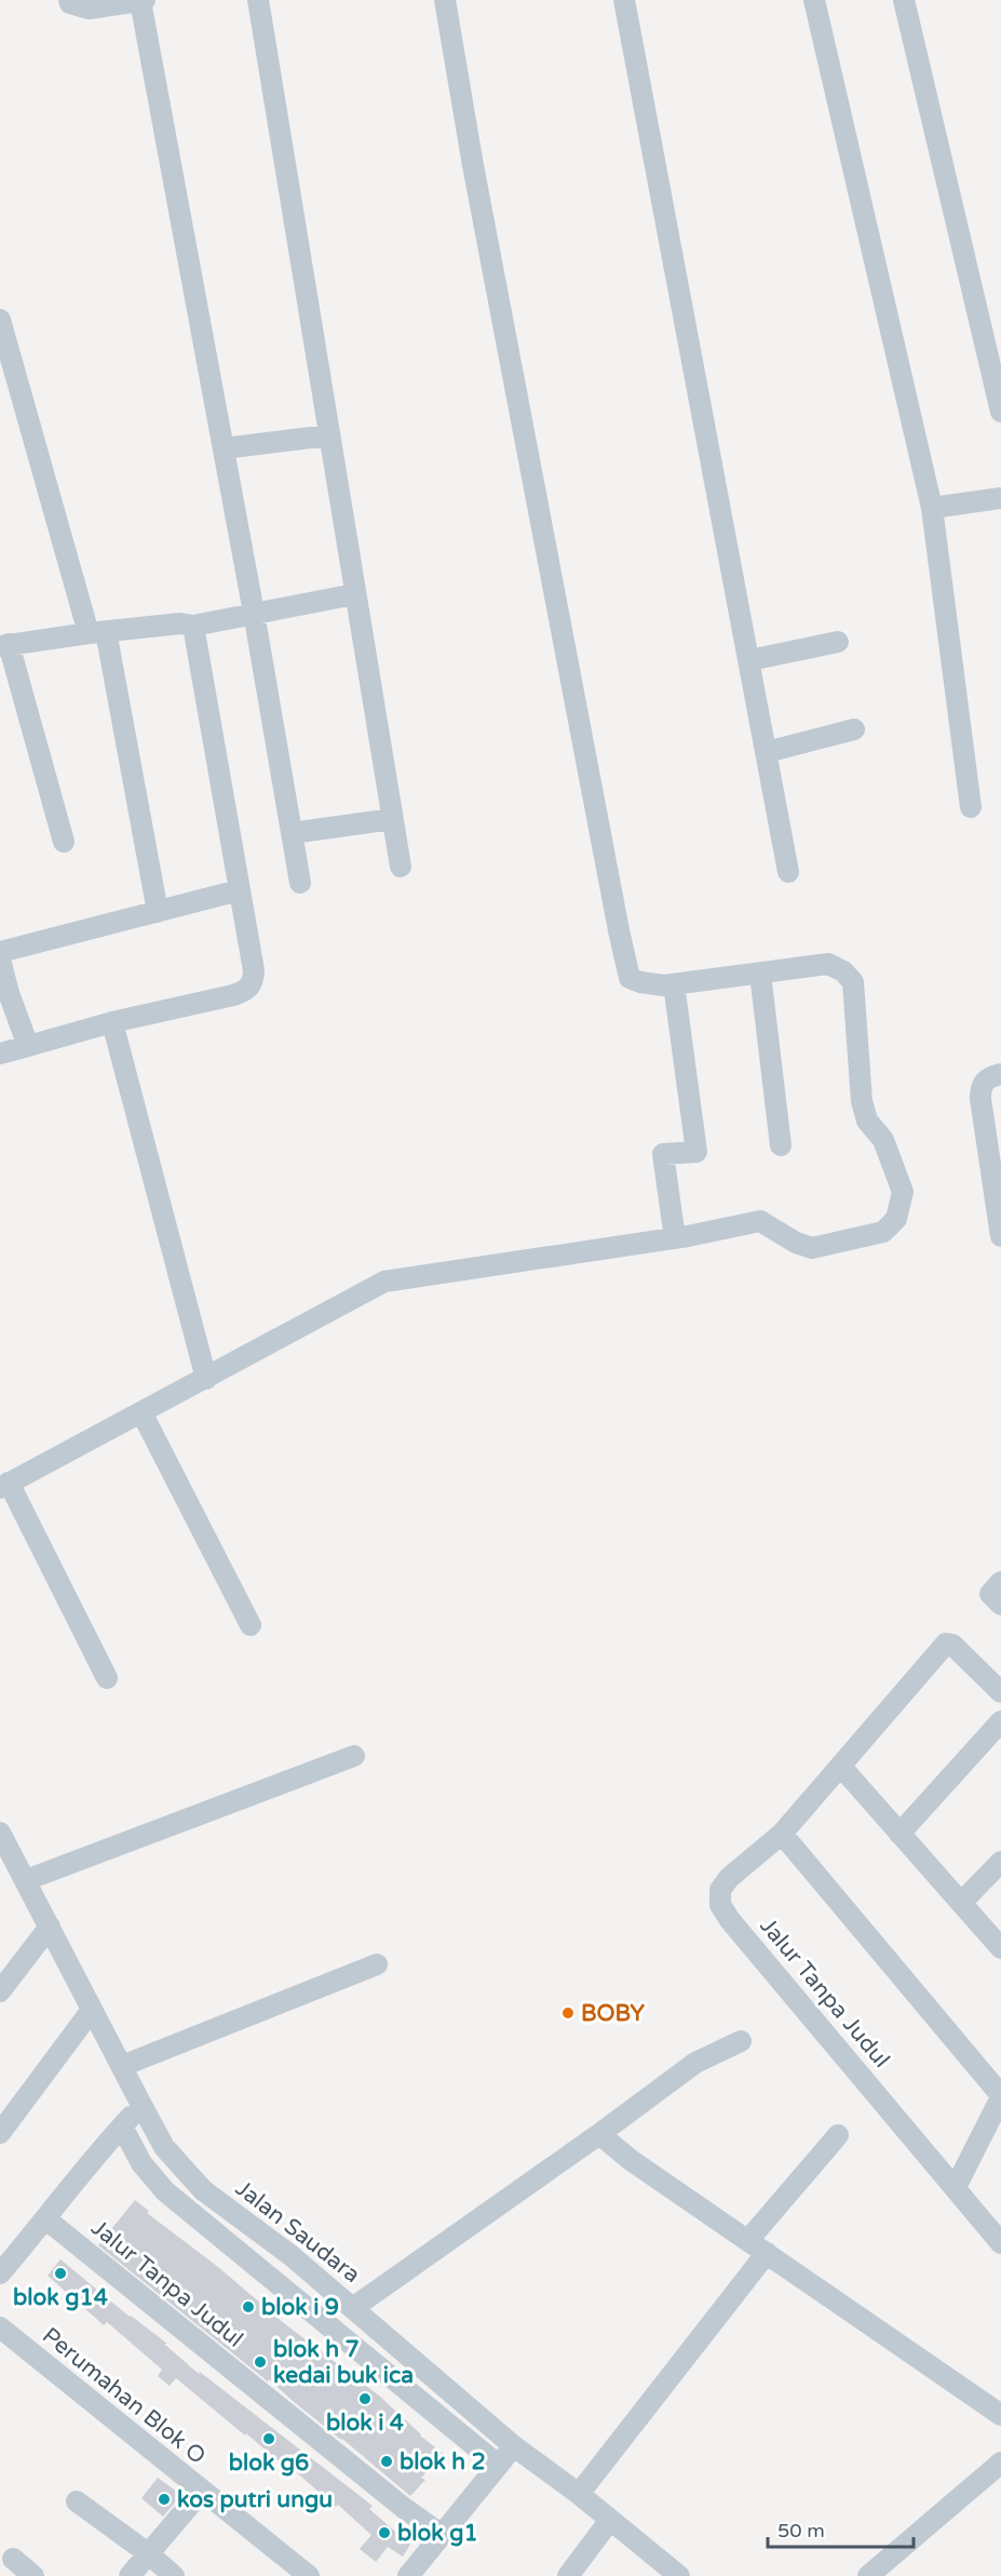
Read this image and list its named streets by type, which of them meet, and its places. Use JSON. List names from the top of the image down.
{
  "streets": {
    "street": ["Jalur Tanpa Judul", "Jalan Saudara", "Perumahan Blok O"]
  },
  "places": [
    "BOBY",
    "blok g14",
    "blok i 9",
    "blok h 7 kedai buk ica",
    "blok i 4",
    "blok g6",
    "blok h 2",
    "kos putri ungu",
    "blok g1"
  ],
  "scale_bar": "50 m"
}
